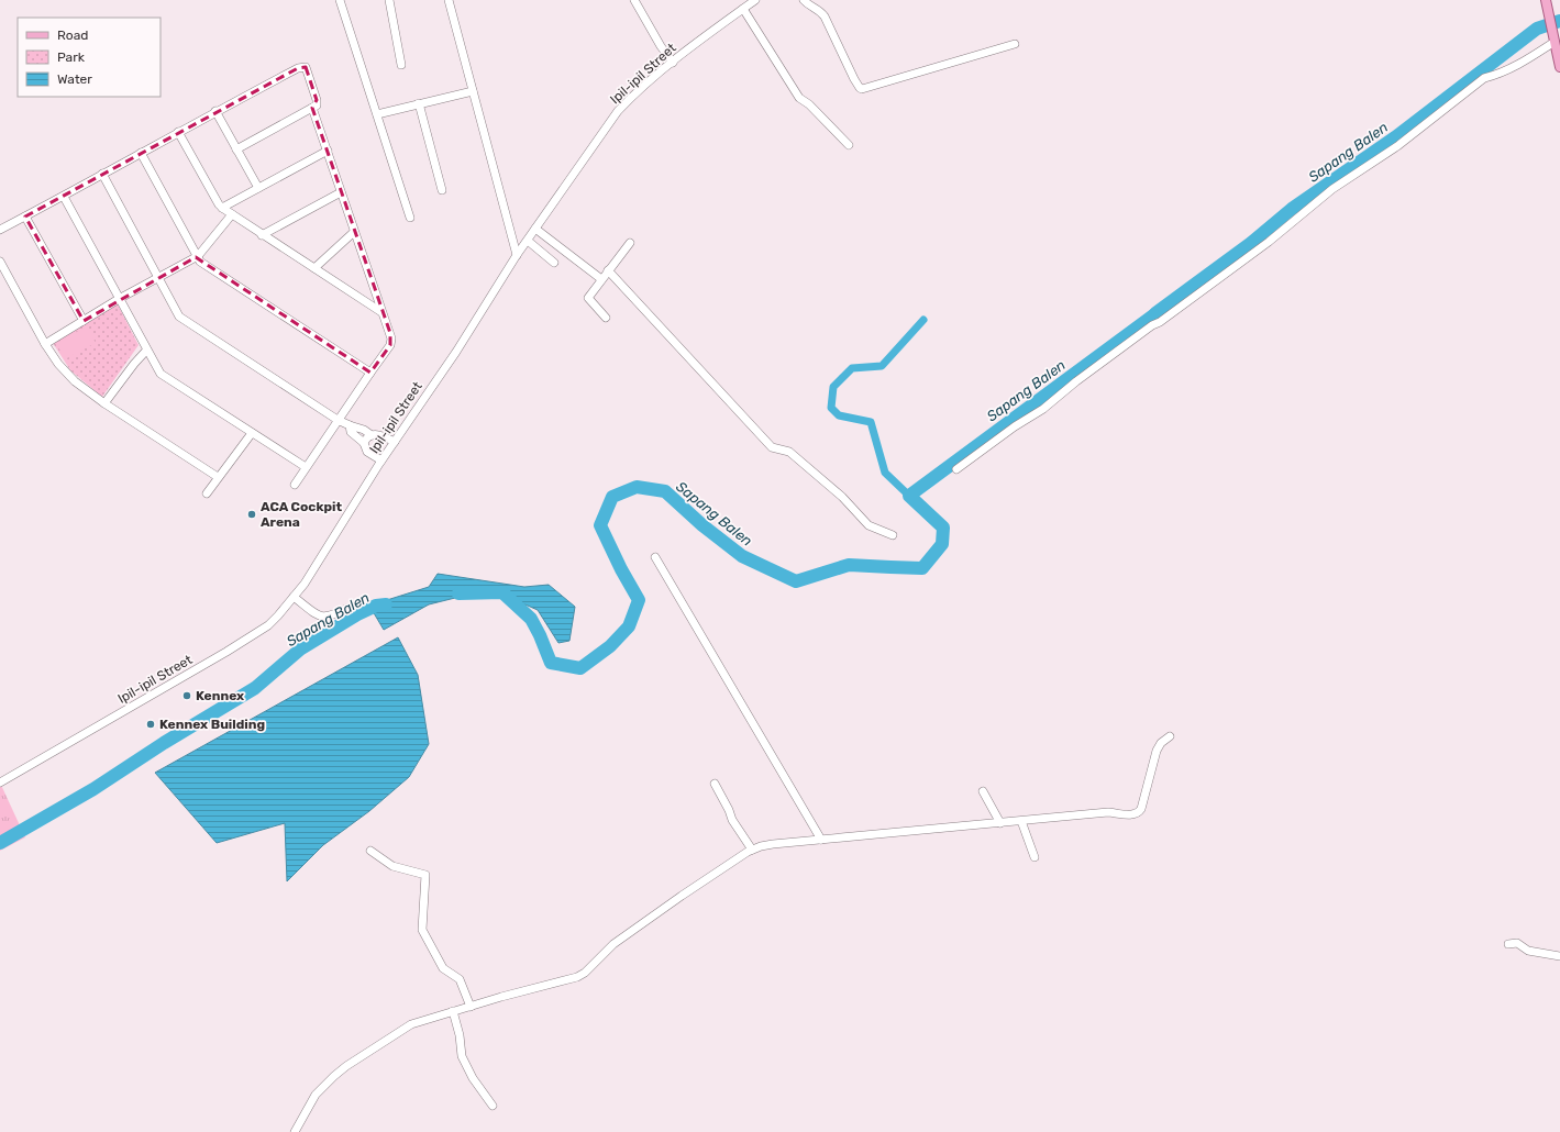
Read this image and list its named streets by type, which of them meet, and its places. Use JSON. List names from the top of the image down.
{
  "streets": {
    "street": ["Ipil-ipil Street"]
  },
  "water": ["Sapang Balen"],
  "places": ["ACA Cockpit Arena", "Kennex", "Kennex Building"],
  "legend": ["Road", "Park", "Water"]
}
